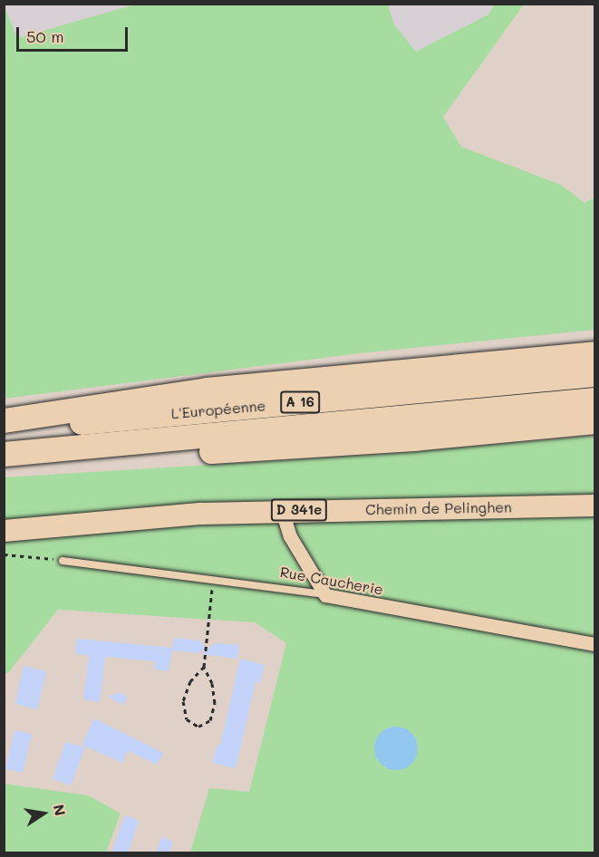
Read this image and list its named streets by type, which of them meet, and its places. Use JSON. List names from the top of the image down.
{
  "streets": {
    "highway": ["A 16", "L'Européenne"],
    "main road": ["Chemin de Pelinghen", "D 341e"],
    "street": ["Rue Caucherie"]
  },
  "scale_bar": "50 m",
  "north": "right"
}
